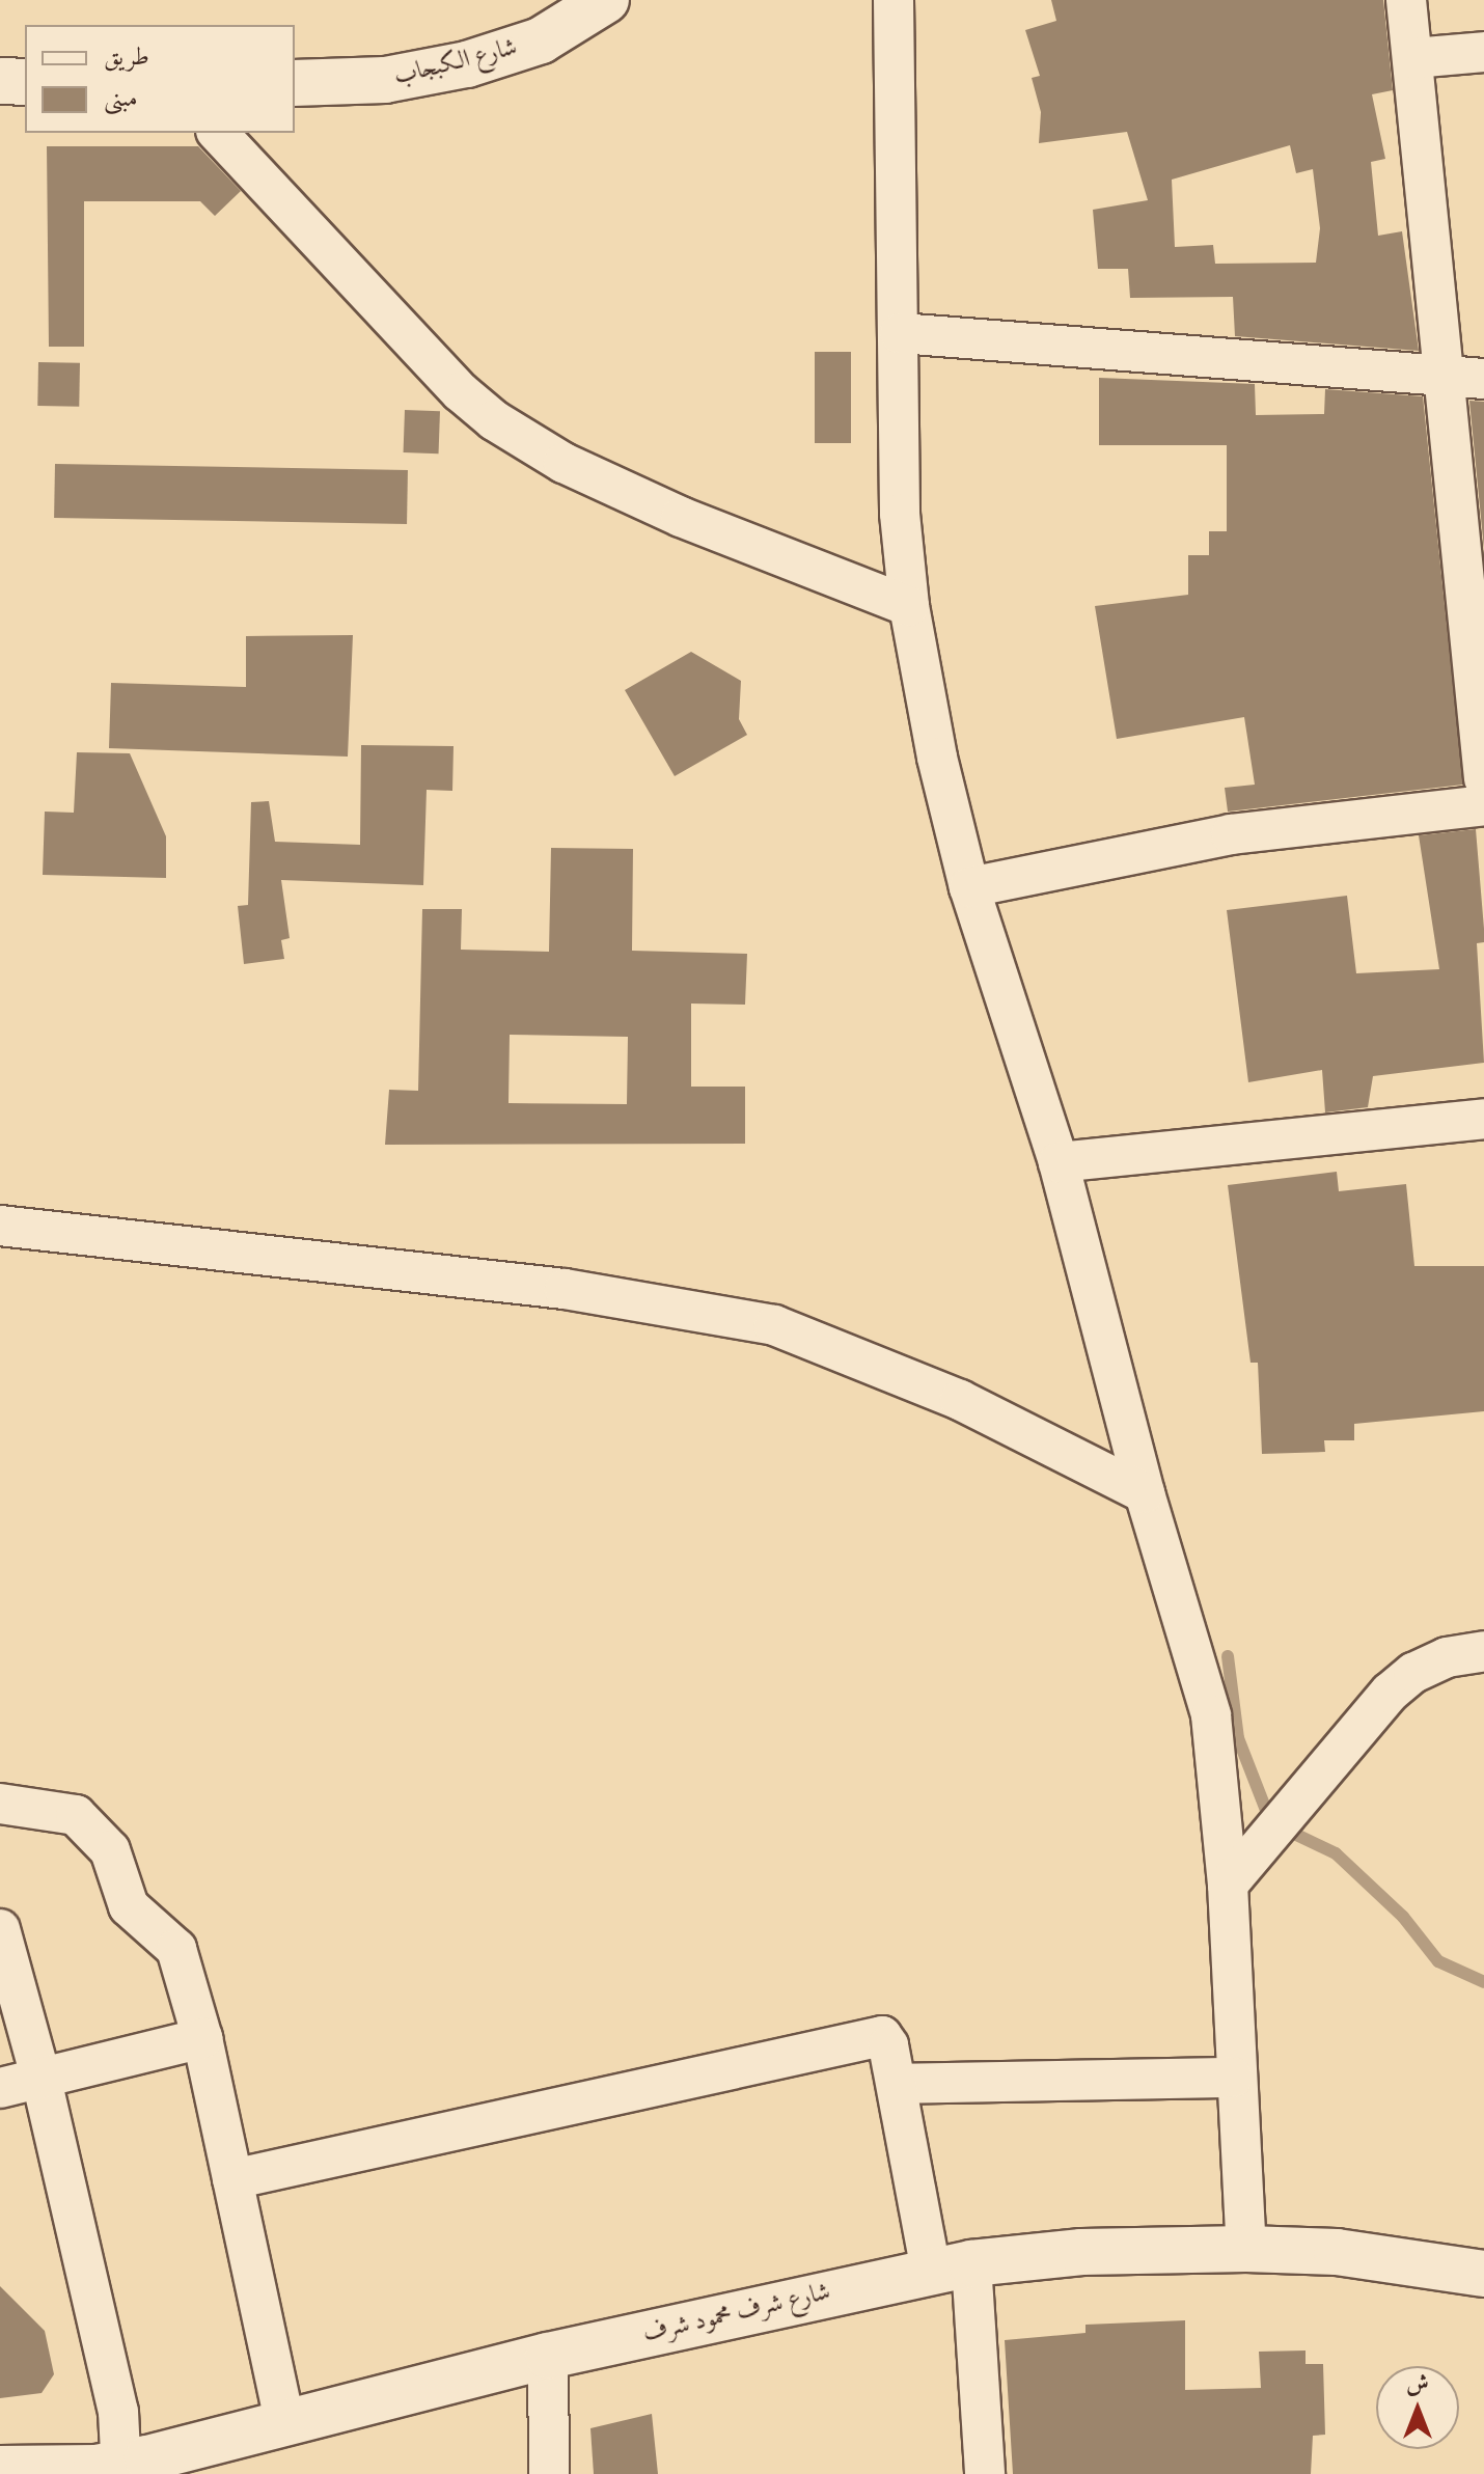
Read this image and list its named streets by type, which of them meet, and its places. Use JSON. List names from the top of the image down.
{
  "streets": {
    "street": ["شارع الكبجاب", "شارع شرف محمود شرف"]
  },
  "legend": ["طريق", "مبنى"],
  "north": "top"
}
